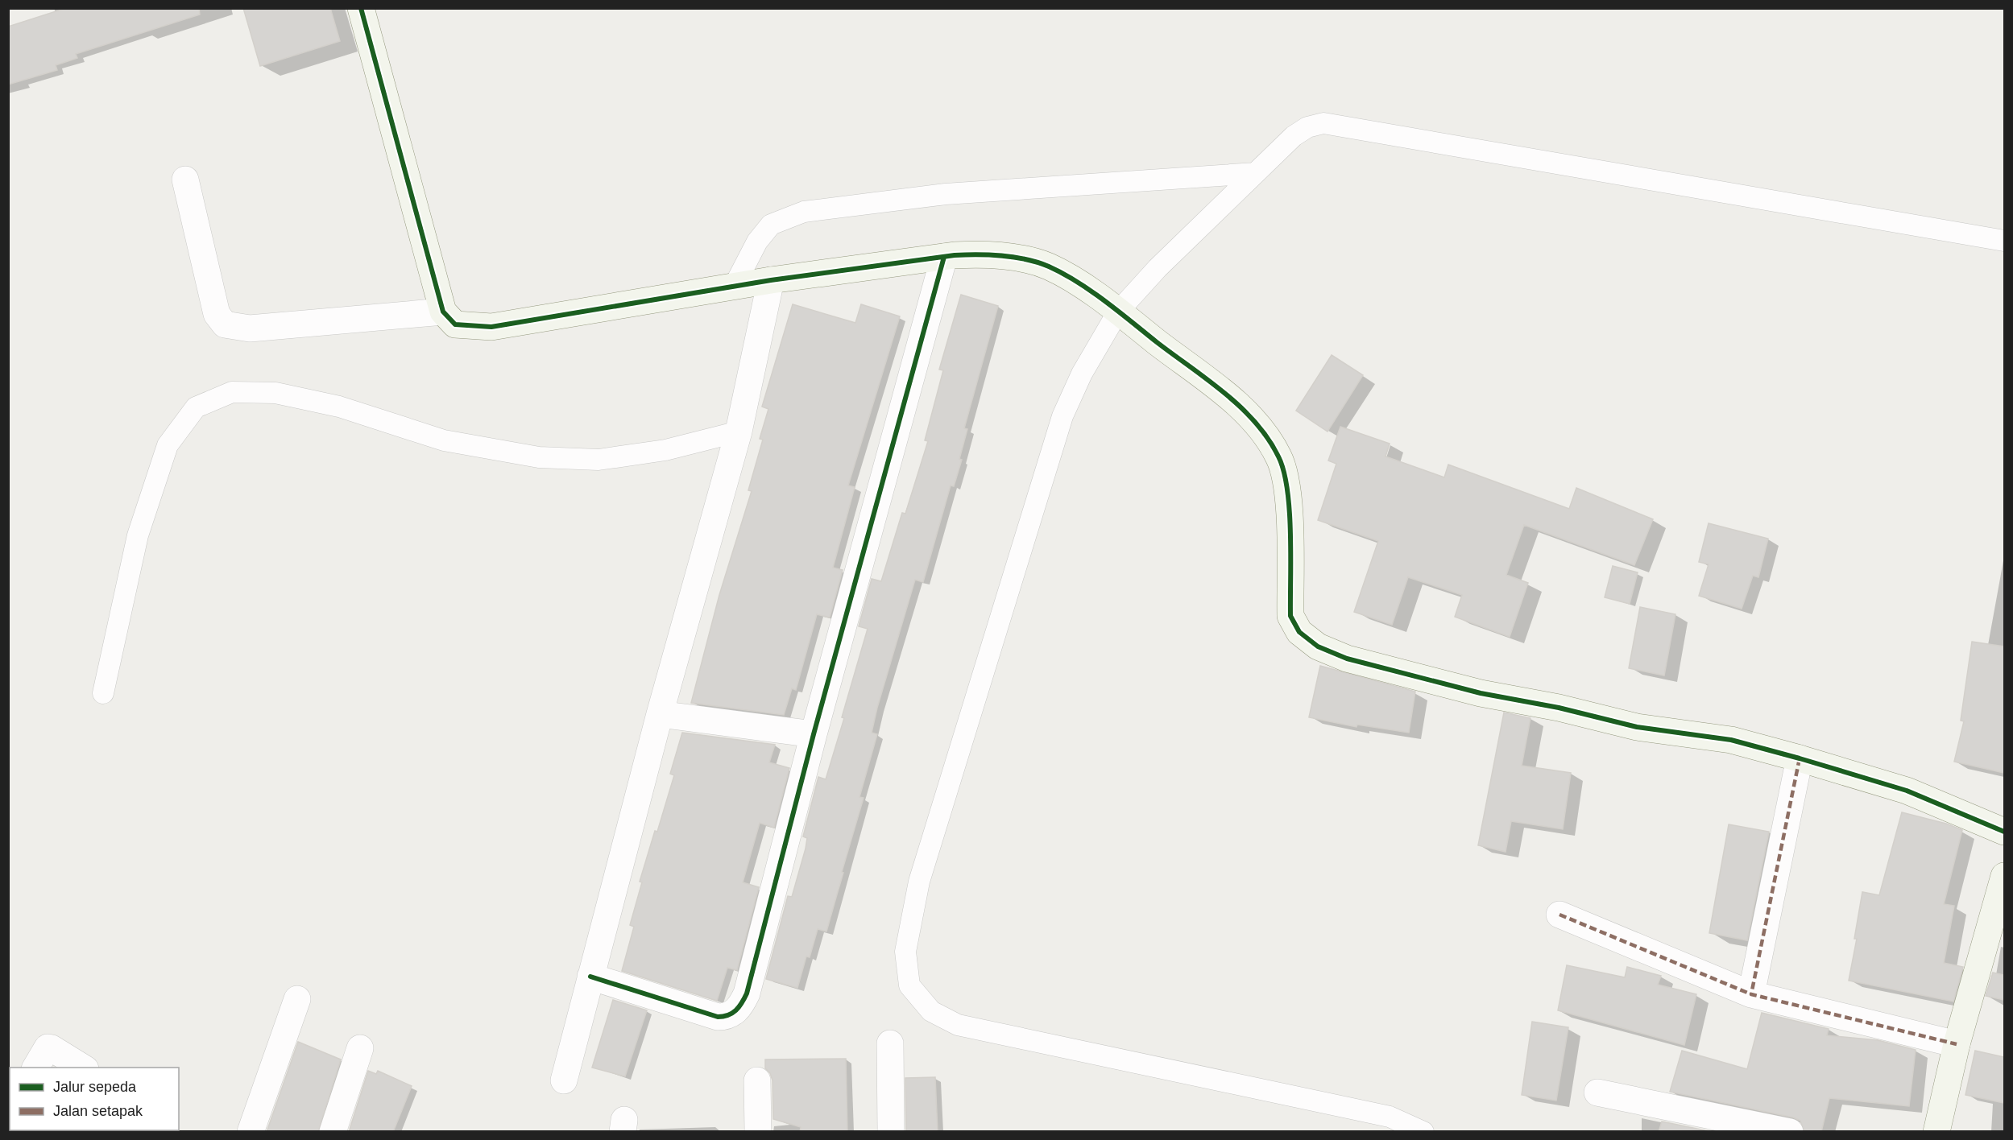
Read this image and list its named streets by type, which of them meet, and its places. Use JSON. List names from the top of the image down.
{
  "legend": ["Jalur sepeda", "Jalan setapak"]
}
